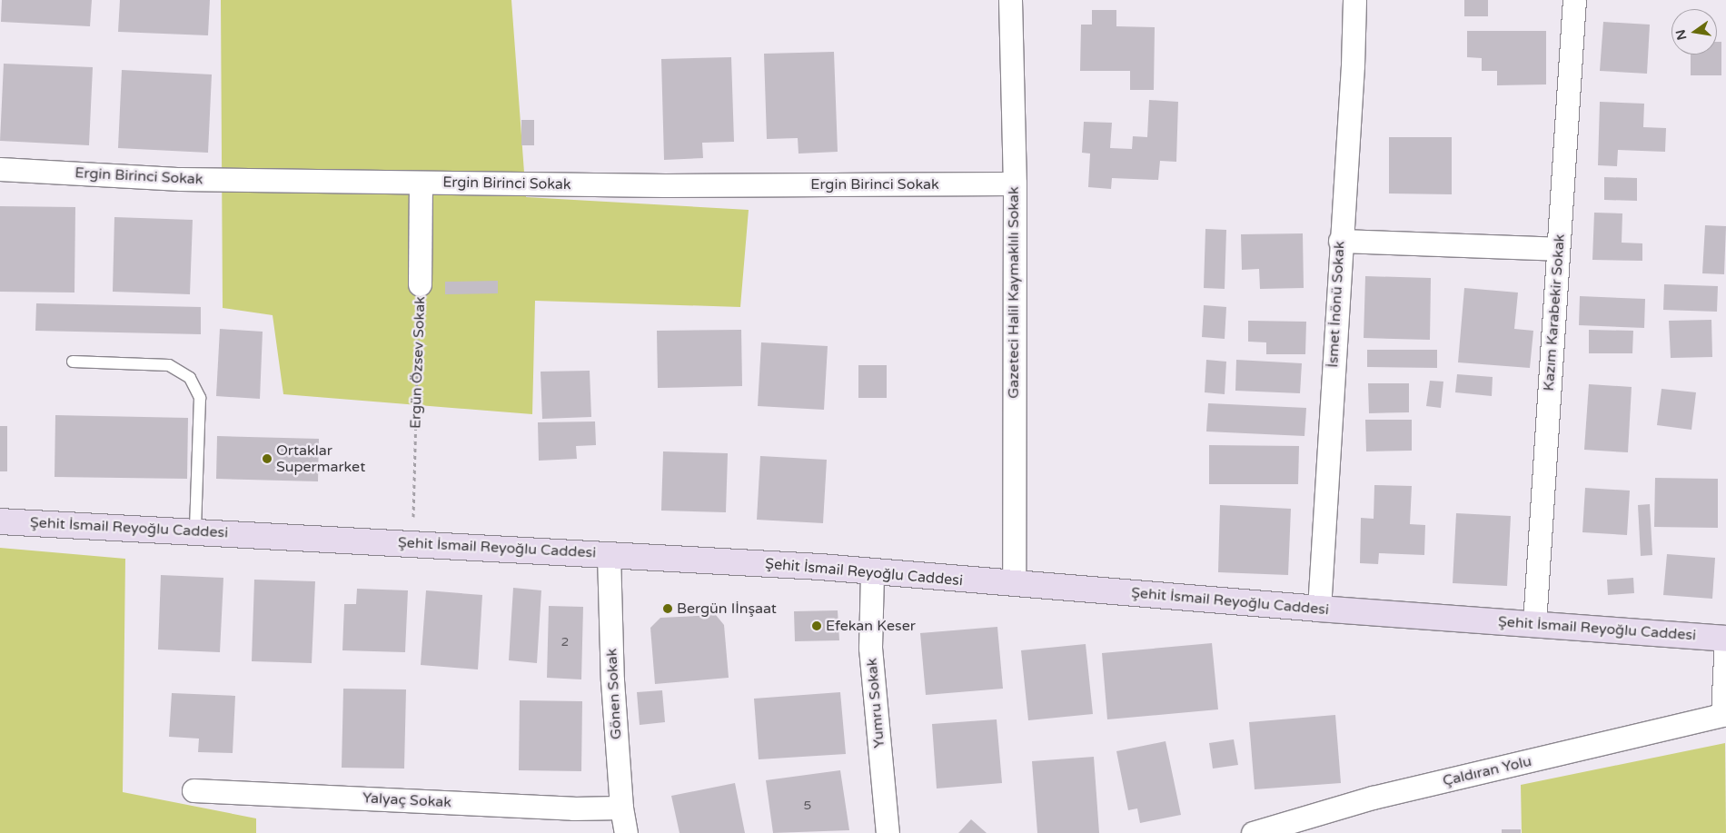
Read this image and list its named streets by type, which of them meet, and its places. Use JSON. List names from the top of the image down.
{
  "streets": {
    "street": [
      "Ergin Birinci Sokak",
      "Gazeteci Halil Kaymaklılı Sokak",
      "İsmet İnönü Sokak",
      "Kazım Karabekir Sokak",
      "Ergün Özsev Sokak",
      "Şehit İsmail Reyoğlu Caddesi",
      "Gönen Sokak",
      "Yumru Sokak",
      "Çaldıran Yolu",
      "Yalyaç Sokak"
    ]
  },
  "crossings": [
    ["Ergin Birinci Sokak", "Gazeteci Halil Kaymaklılı Sokak"],
    ["Ergin Birinci Sokak", "Ergün Özsev Sokak"],
    ["Gazeteci Halil Kaymaklılı Sokak", "Şehit İsmail Reyoğlu Caddesi"],
    ["İsmet İnönü Sokak", "Şehit İsmail Reyoğlu Caddesi"],
    ["Kazım Karabekir Sokak", "Şehit İsmail Reyoğlu Caddesi"],
    ["Ergün Özsev Sokak", "Şehit İsmail Reyoğlu Caddesi"],
    ["Şehit İsmail Reyoğlu Caddesi", "Gönen Sokak"],
    ["Şehit İsmail Reyoğlu Caddesi", "Yumru Sokak"],
    ["Şehit İsmail Reyoğlu Caddesi", "Çaldıran Yolu"],
    ["Gönen Sokak", "Yalyaç Sokak"]
  ],
  "places": ["Ortaklar Supermarket", "Bergün Iİnşaat", "Efekan Keser"],
  "house_numbers": ["2", "5"],
  "north": "left"
}
